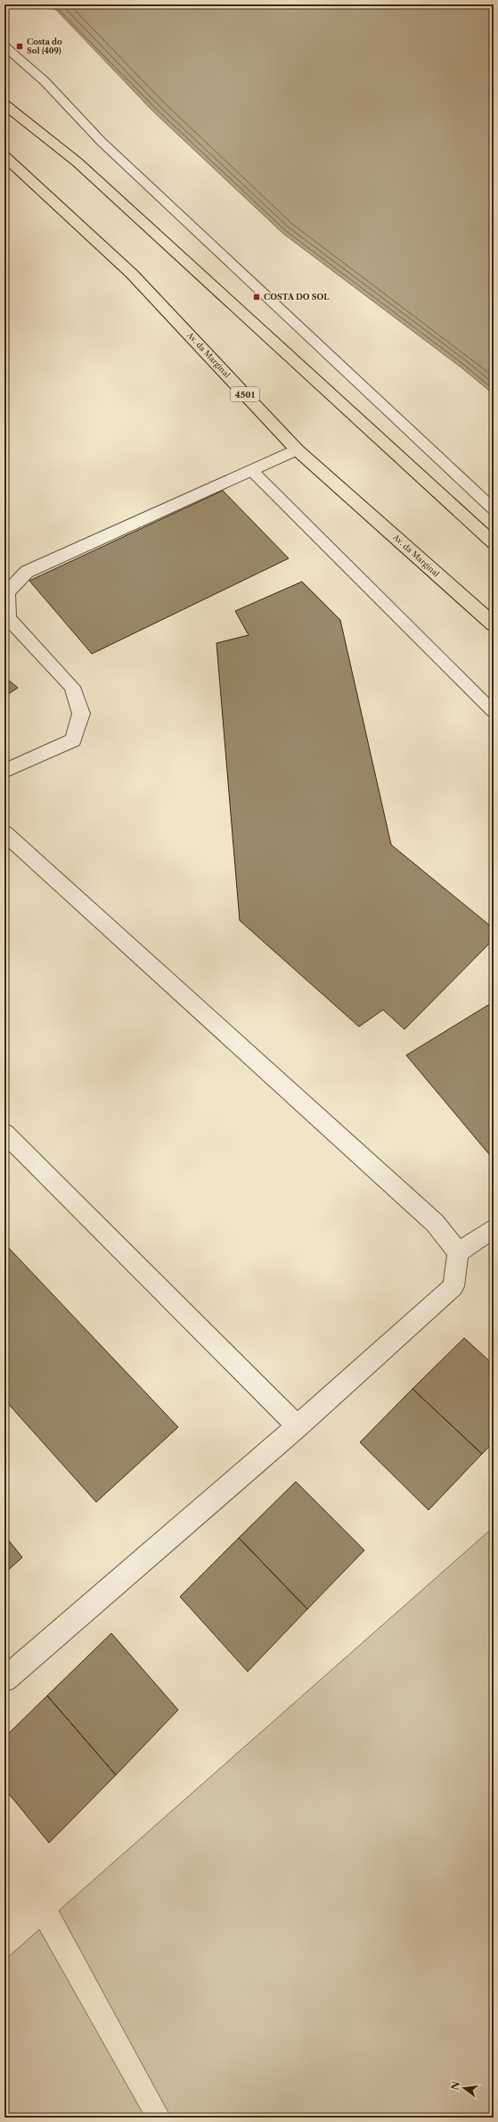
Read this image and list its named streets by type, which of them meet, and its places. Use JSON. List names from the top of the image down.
{
  "streets": {
    "main road": ["Av. da Marginal", "4501"]
  },
  "places": {
    "transit": ["Costa do Sol (409)", "COSTA DO SOL"]
  },
  "north": "left"
}
